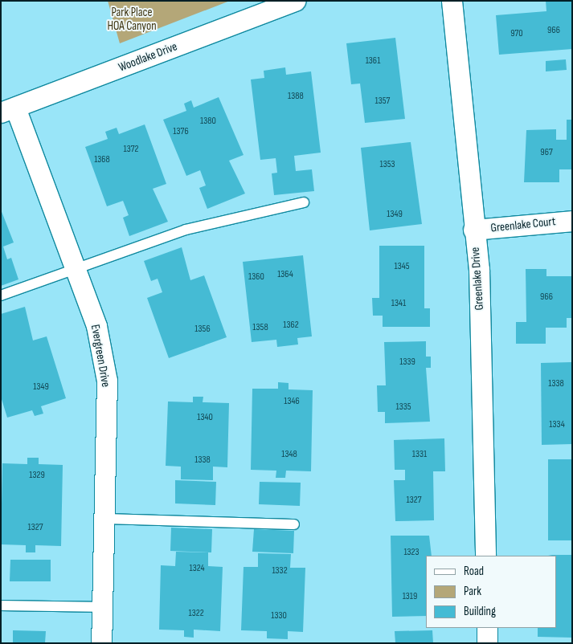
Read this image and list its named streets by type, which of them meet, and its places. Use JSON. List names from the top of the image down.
{
  "streets": {
    "street": [
      "Woodlake Drive",
      "Greenlake Court",
      "Greenlake Drive",
      "Evergreen Drive"
    ]
  },
  "crossings": [
    ["Woodlake Drive", "Evergreen Drive"],
    ["Greenlake Court", "Greenlake Drive"]
  ],
  "parks": ["Park Place HOA Canyon"],
  "house_numbers": [
    "966",
    "970",
    "1361",
    "1388",
    "1357",
    "1380",
    "1376",
    "1372",
    "967",
    "1368",
    "1353",
    "1349",
    "1345",
    "1364",
    "1360",
    "966",
    "1341",
    "1362",
    "1358",
    "1356",
    "1339",
    "1338",
    "1349",
    "1346",
    "1335",
    "1340",
    "1334",
    "1348",
    "1331",
    "1338",
    "1329",
    "1327",
    "1327",
    "1323",
    "1324",
    "1332",
    "1319",
    "1322",
    "1330"
  ],
  "legend": ["Road", "Park", "Building"]
}
